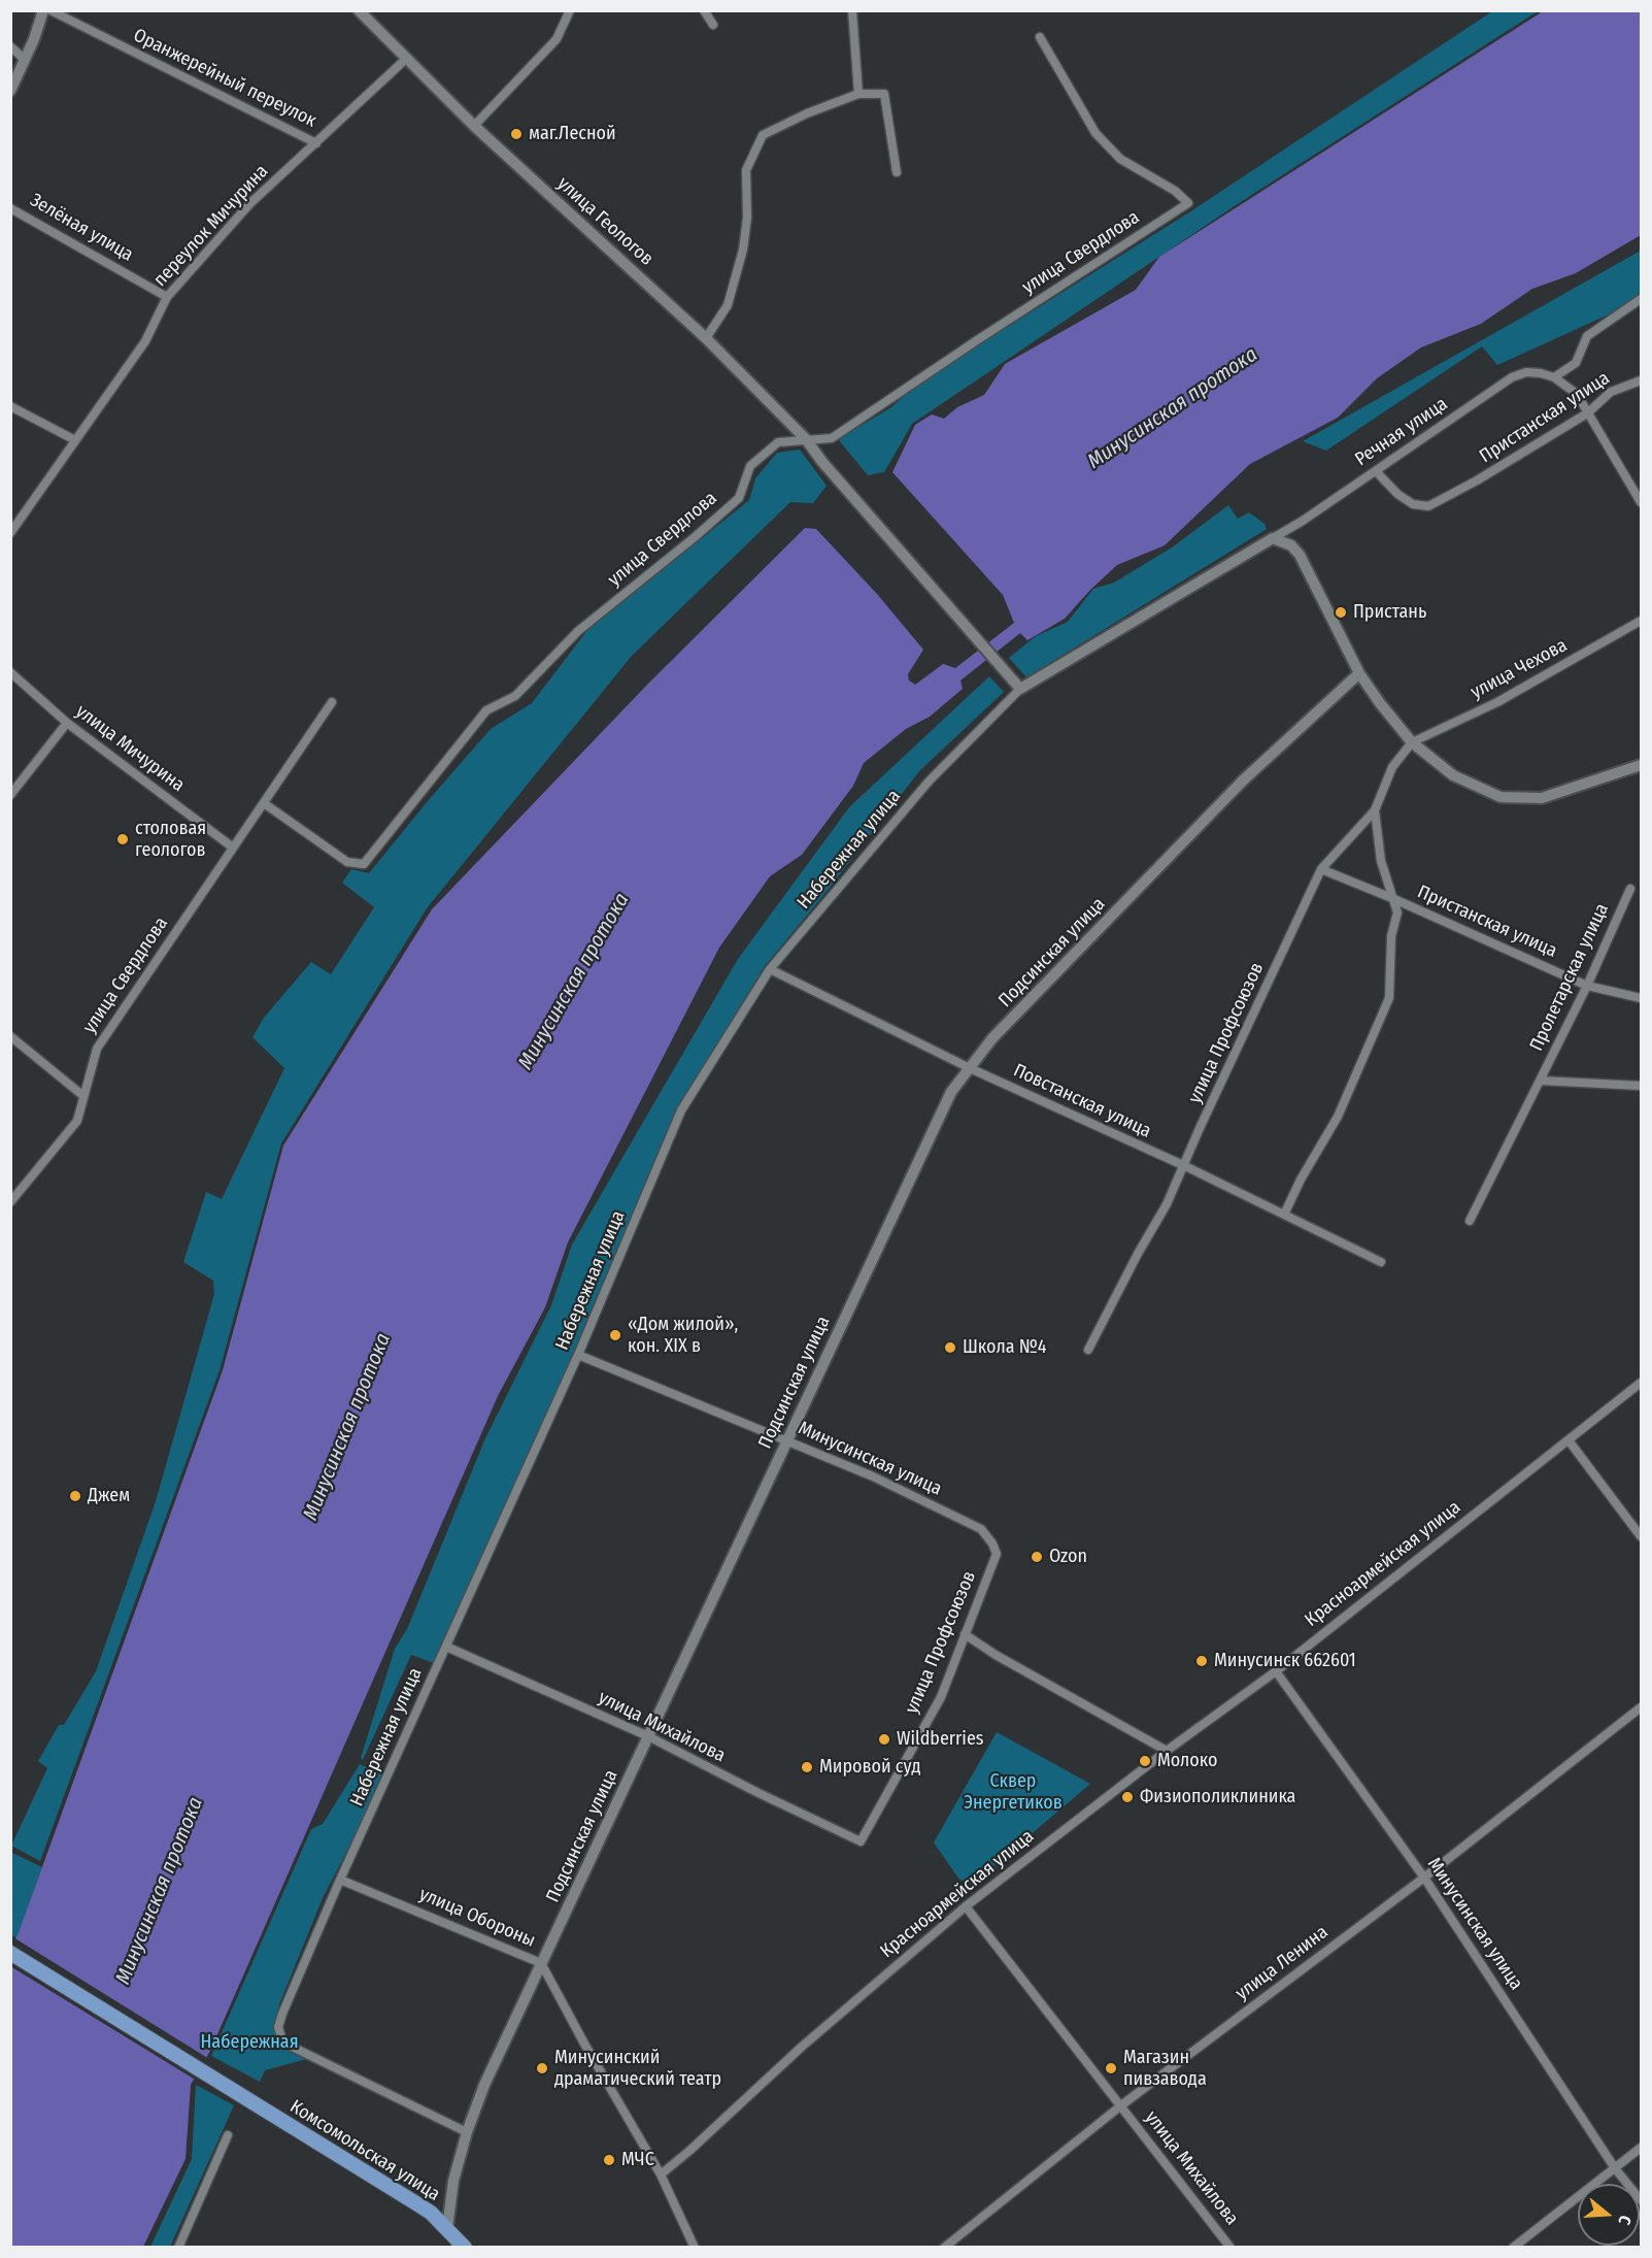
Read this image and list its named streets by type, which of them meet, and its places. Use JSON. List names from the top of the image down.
{
  "streets": {
    "main road": ["Комсомольская улица"],
    "street": [
      "Оранжерейный переулок",
      "улица Геологов",
      "переулок Мичурина",
      "Зелёная улица",
      "улица Свердлова",
      "Пристанская улица",
      "Речная улица",
      "улица Чехова",
      "улица Мичурина",
      "Набережная улица",
      "Подсинская улица",
      "Пролетарская улица",
      "улица Профсоюзов",
      "Повстанская улица",
      "Минусинская улица",
      "Красноармейская улица",
      "улица Михайлова",
      "улица Обороны",
      "улица Ленина"
    ]
  },
  "crossings": [
    ["Оранжерейный переулок", "переулок Мичурина"],
    ["улица Геологов", "переулок Мичурина"],
    ["улица Геологов", "улица Свердлова"],
    ["улица Геологов", "Набережная улица"],
    ["переулок Мичурина", "Зелёная улица"],
    ["улица Свердлова", "улица Мичурина"],
    ["Пристанская улица", "Речная улица"],
    ["Пристанская улица", "Пролетарская улица"],
    ["Пристанская улица", "улица Профсоюзов"],
    ["Речная улица", "Набережная улица"],
    ["улица Чехова", "улица Профсоюзов"],
    ["Набережная улица", "Подсинская улица"],
    ["Набережная улица", "Повстанская улица"],
    ["Набережная улица", "Минусинская улица"],
    ["Набережная улица", "улица Михайлова"],
    ["Набережная улица", "улица Обороны"],
    ["Подсинская улица", "Повстанская улица"],
    ["Подсинская улица", "Минусинская улица"],
    ["Подсинская улица", "улица Михайлова"],
    ["Подсинская улица", "улица Обороны"],
    ["Подсинская улица", "Комсомольская улица"],
    ["улица Профсоюзов", "Повстанская улица"],
    ["улица Профсоюзов", "Минусинская улица"],
    ["улица Профсоюзов", "улица Михайлова"],
    ["Минусинская улица", "Красноармейская улица"],
    ["Минусинская улица", "улица Ленина"],
    ["Красноармейская улица", "улица Михайлова"],
    ["Красноармейская улица", "улица Обороны"],
    ["улица Михайлова", "улица Ленина"]
  ],
  "water": ["Минусинская протока"],
  "parks": ["Сквер Энергетиков", "Набережная"],
  "places": [
    "маг.Лесной",
    "Пристань",
    "столовая геологов",
    "«Дом жилой», кон. ХIХ в",
    "Школа №4",
    "Джем",
    "Ozon",
    "Минусинск 662601",
    "Wildberries",
    "Молоко",
    "Мировой суд",
    "Физиополиклиника",
    "Минусинский драматический театр",
    "Магазин пивзавода",
    "МЧС"
  ],
  "north": "right"
}
